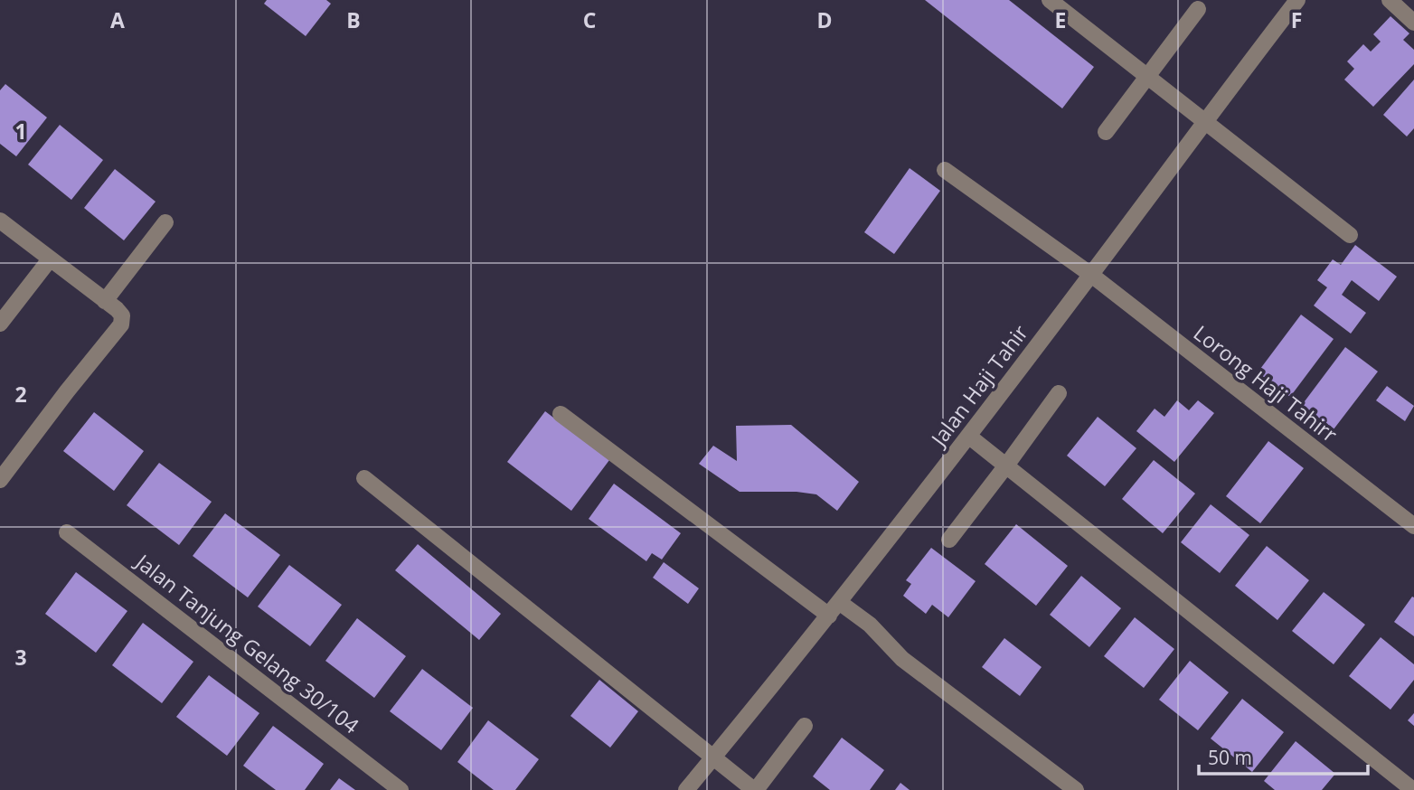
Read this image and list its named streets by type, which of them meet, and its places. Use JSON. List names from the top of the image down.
{
  "streets": {
    "street": ["Lorong Haji Tahirr", "Jalan Haji Tahir", "Jalan Tanjung Gelang 30/104"]
  },
  "crossings": [
    ["Lorong Haji Tahirr", "Jalan Haji Tahir"]
  ],
  "scale_bar": "50 m",
  "grid": {
    "columns": [
      "A",
      "B",
      "C",
      "D",
      "E",
      "F"
    ],
    "rows": ["1", "2", "3"]
  }
}
